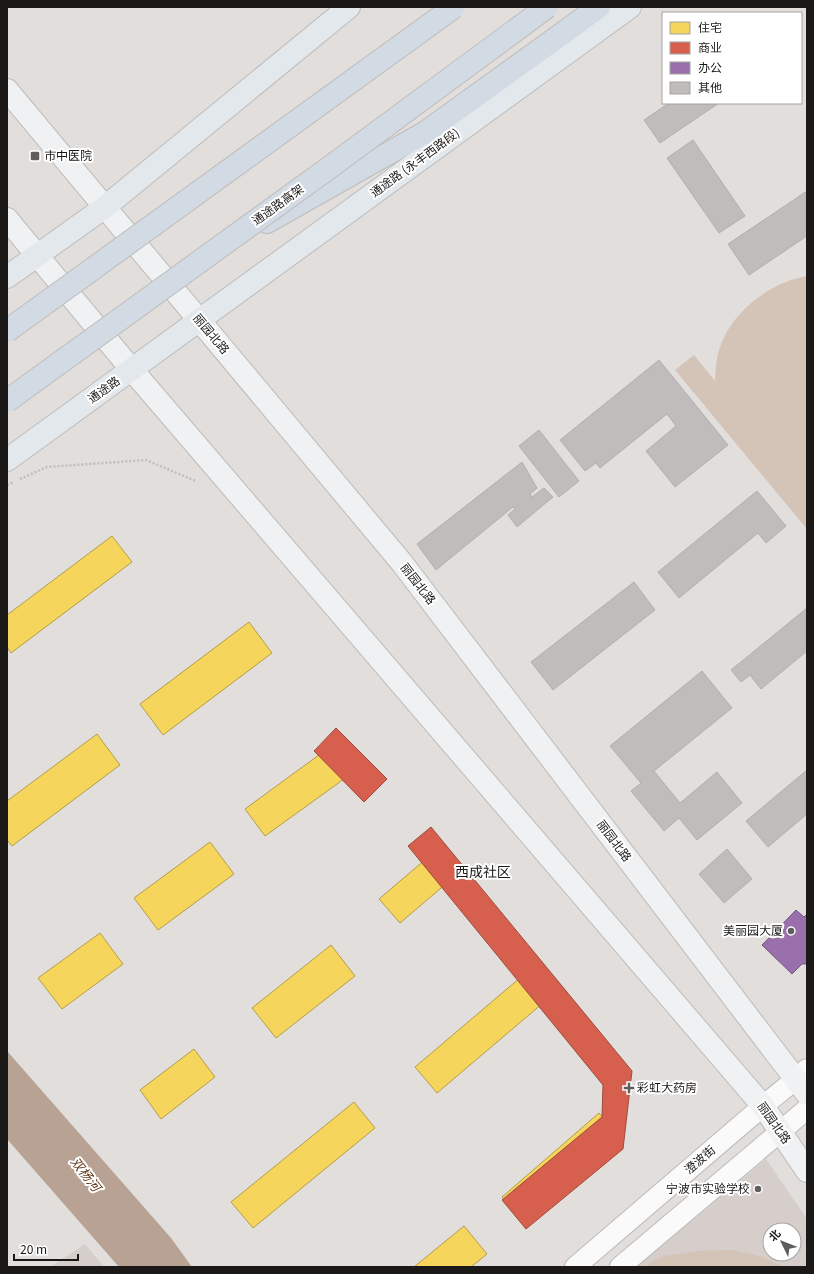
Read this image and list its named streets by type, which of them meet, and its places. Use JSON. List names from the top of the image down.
{
  "streets": {
    "highway": ["通途路高架"],
    "main road": ["通途路 (永丰西路段)", "丽园北路", "通途路"],
    "street": ["澄波街"]
  },
  "crossings": [
    ["通途路 (永丰西路段)", "丽园北路"],
    ["通途路 (永丰西路段)", "通途路"],
    ["丽园北路", "通途路"],
    ["丽园北路", "澄波街"]
  ],
  "districts": ["西成社区"],
  "water": ["双杨河"],
  "places": {
    "transit": ["市中医院"],
    "other": ["美丽园大厦", "宁波市实验学校"],
    "health": ["彩虹大药房"]
  },
  "legend": [
    "住宅",
    "商业",
    "办公",
    "其他"
  ],
  "scale_bar": "20 m",
  "north": "top left"
}
